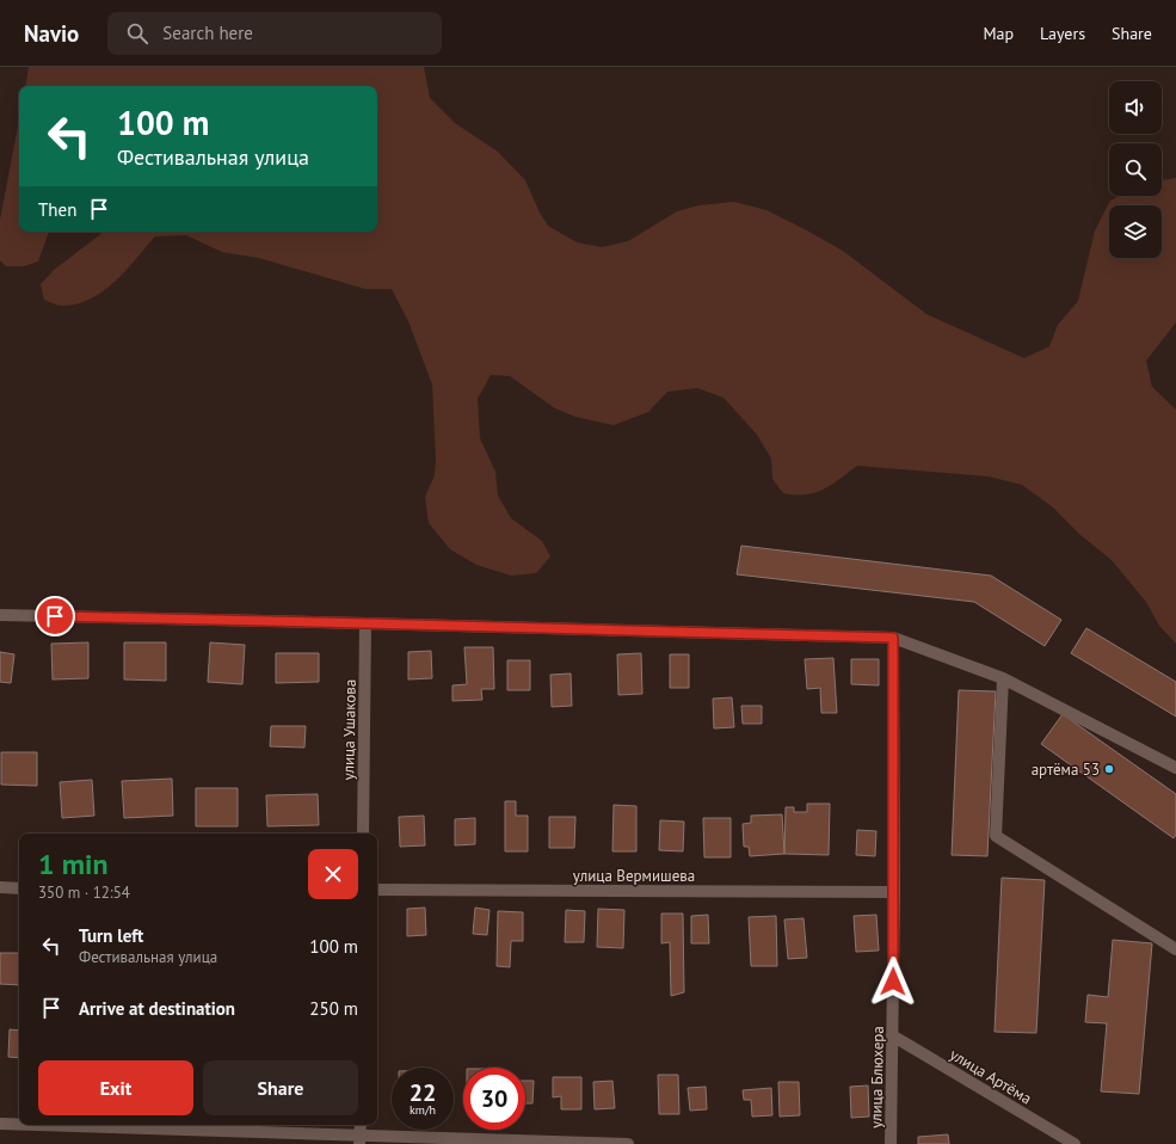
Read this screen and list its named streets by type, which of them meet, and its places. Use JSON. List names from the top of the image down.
{
  "streets": {
    "street": [
      "улица Ушакова",
      "улица Вермишева",
      "улица Артёма",
      "улица Блюхера"
    ]
  },
  "crossings": [
    ["улица Вермишева", "улица Блюхера"],
    ["улица Артёма", "улица Блюхера"]
  ],
  "places": ["артёма 53"],
  "page": {
    "header": "Navio",
    "search": "Search here",
    "nav": ["Map", "Layers", "Share"],
    "turn": ["100 m", "Фестивальная улица"],
    "then": "Then",
    "heading": ["1 min", "350 m · 12:54"],
    "list": [
      {
        "name": "Turn left",
        "note": "Фестивальная улица",
        "value": "100 m"
      },
      {
        "name": "Arrive at destination",
        "value": "250 m"
      }
    ],
    "buttons": ["Exit", "Share"],
    "speed": "22 km/h",
    "limit": "30"
  }
}
